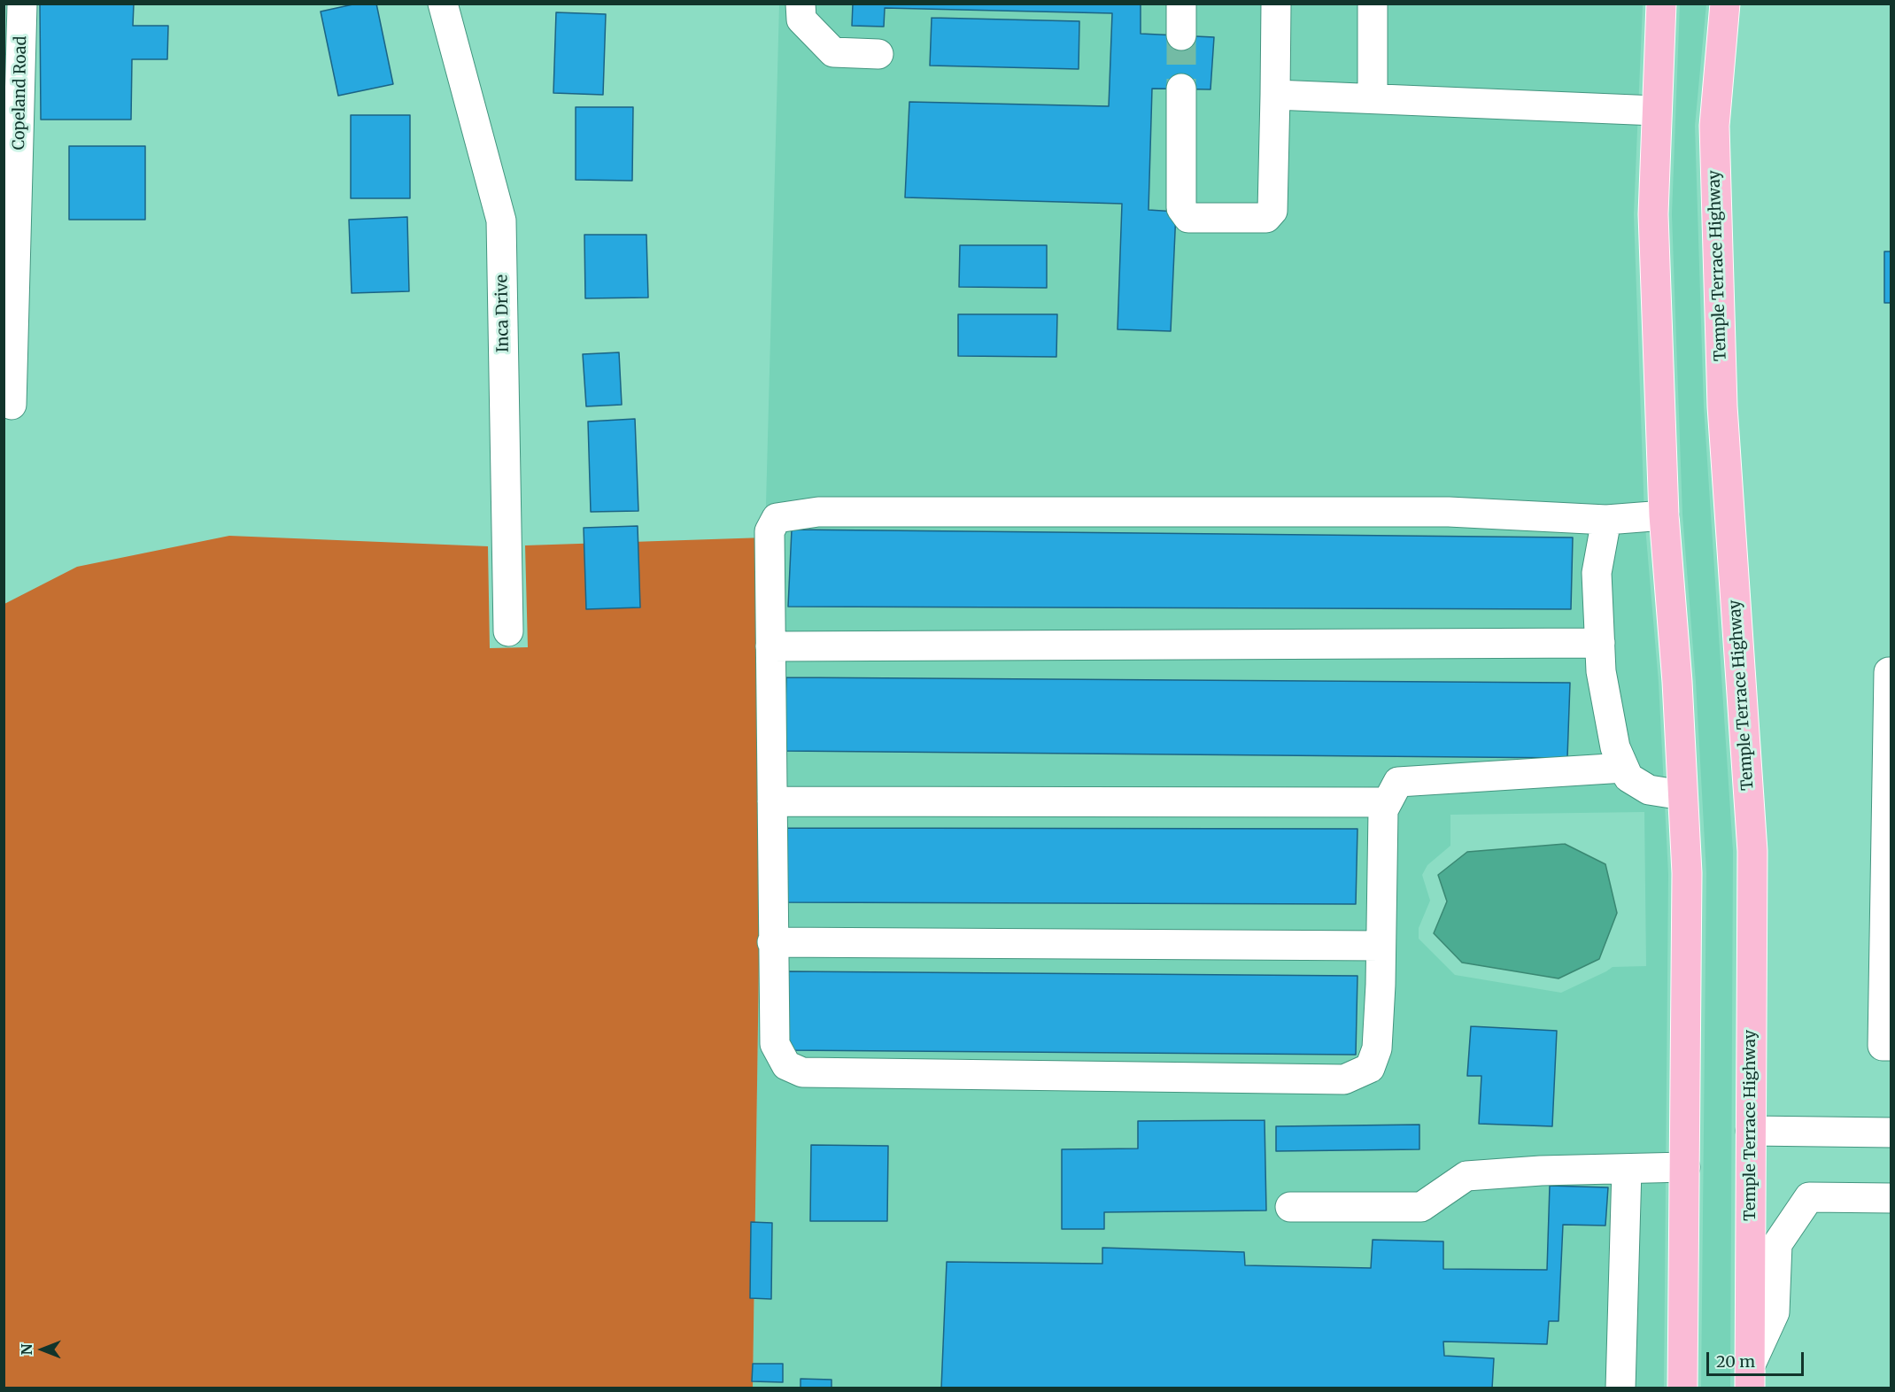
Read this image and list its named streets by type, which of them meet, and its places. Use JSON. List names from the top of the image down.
{
  "streets": {
    "main road": ["Temple Terrace Highway"],
    "street": ["Copeland Road", "Inca Drive"]
  },
  "scale_bar": "20 m",
  "north": "left"
}
